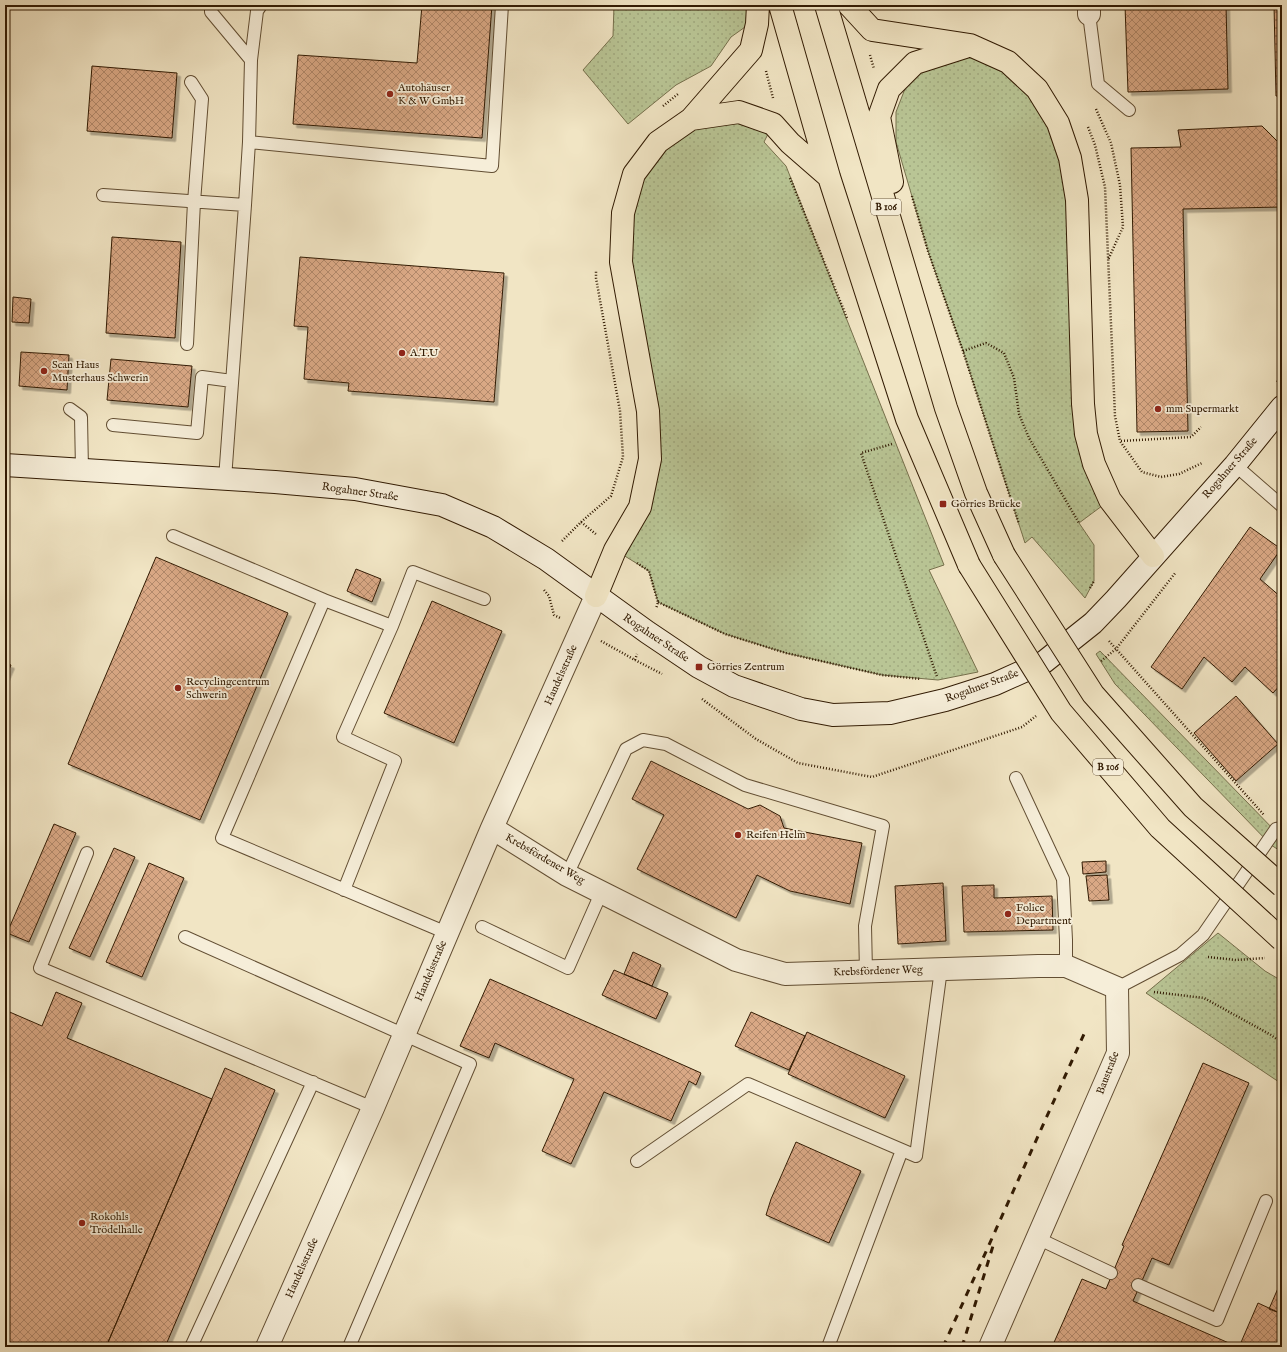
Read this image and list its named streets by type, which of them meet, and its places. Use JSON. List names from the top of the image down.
{
  "streets": {
    "highway": ["B 106"],
    "street": [
      "Rogahner Straße",
      "Handelsstraße",
      "Krebsfördener Weg",
      "Baustraße"
    ]
  },
  "crossings": [
    ["Rogahner Straße", "Handelsstraße"],
    ["Handelsstraße", "Krebsfördener Weg"],
    ["Krebsfördener Weg", "Baustraße"]
  ],
  "places": {
    "other": [
      "Autohäuser K & W GmbH",
      "A.T.U",
      "Scan Haus Musterhaus Schwerin",
      "mm Supermarkt",
      "Recyclingcentrum Schwerin",
      "Reifen Helm",
      "Folice Department",
      "Rokohls Trödelhalle"
    ],
    "transit": ["Görries Brücke", "Görries Zentrum"]
  }
}
